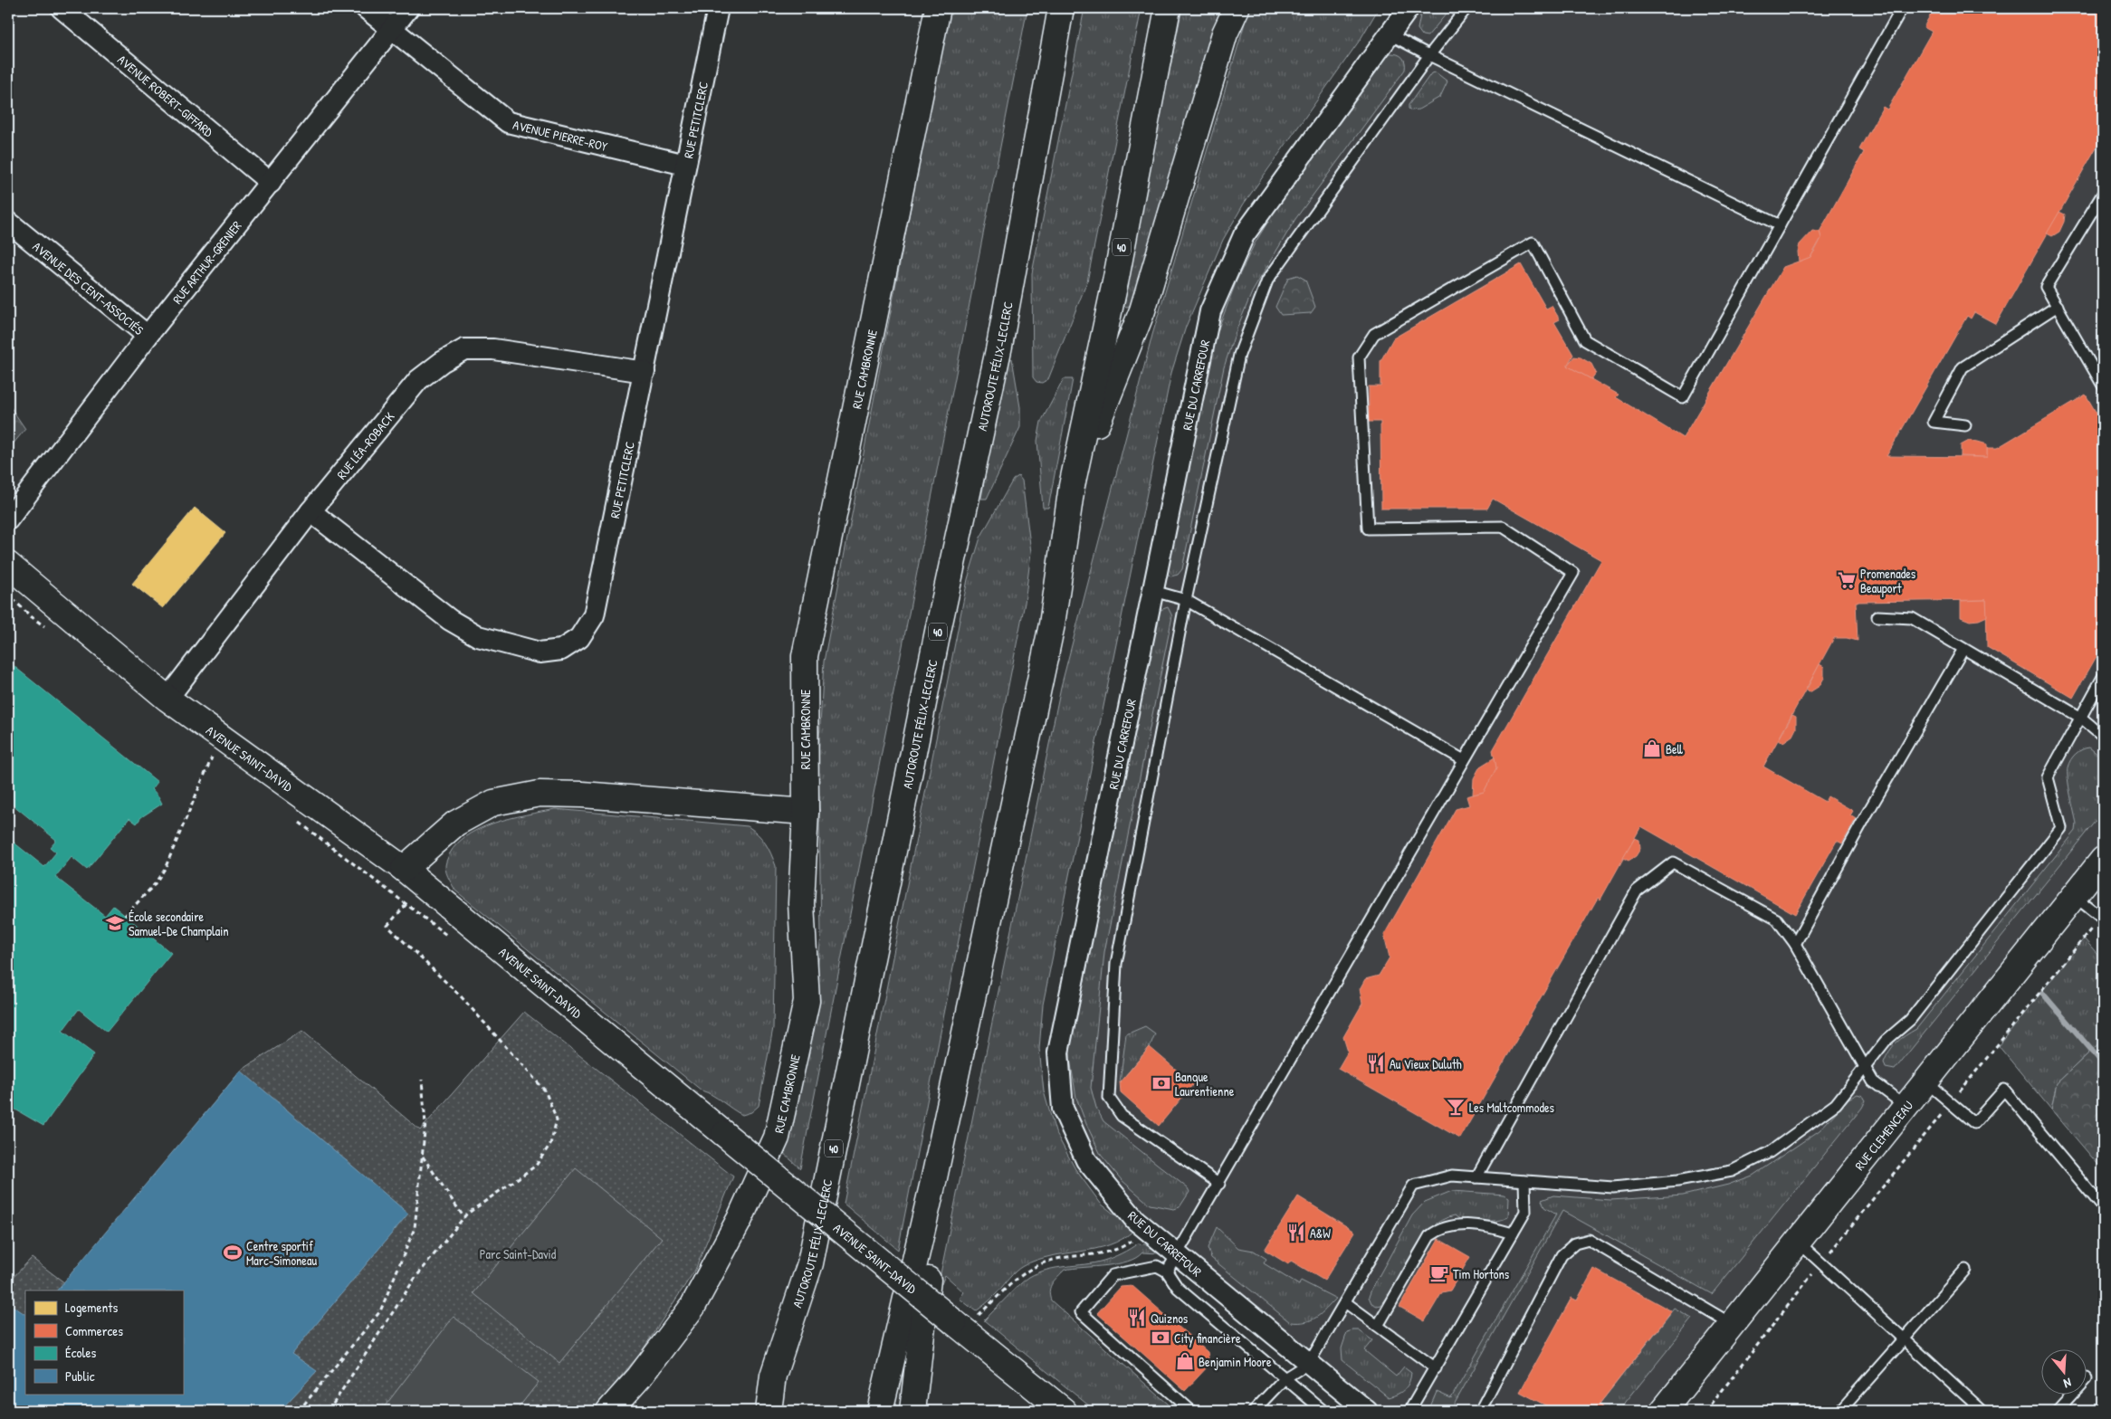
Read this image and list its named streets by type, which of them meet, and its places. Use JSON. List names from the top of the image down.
{
  "streets": {
    "main road": [
      "40",
      "AUTOROUTE FÉLIX-LECLERC",
      "RUE CAMBRONNE",
      "AVENUE SAINT-DAVID",
      "RUE CLEMENCEAU"
    ],
    "street": [
      "AVENUE ROBERT-GIFFARD",
      "RUE PETITCLERC",
      "AVENUE PIERRE-ROY",
      "RUE ARTHUR-GRENIER",
      "AVENUE DES CENT-ASSOCIÉS",
      "RUE DU CARREFOUR",
      "RUE LÉA-ROBACK"
    ]
  },
  "crossings": [
    ["AVENUE ROBERT-GIFFARD", "RUE ARTHUR-GRENIER"],
    ["RUE PETITCLERC", "AVENUE PIERRE-ROY"],
    ["RUE PETITCLERC", "RUE LÉA-ROBACK"],
    ["AVENUE PIERRE-ROY", "RUE ARTHUR-GRENIER"],
    ["RUE ARTHUR-GRENIER", "AVENUE DES CENT-ASSOCIÉS"],
    ["RUE LÉA-ROBACK", "AVENUE SAINT-DAVID"]
  ],
  "parks": ["Parc Saint-David"],
  "places": {
    "supermarket": ["Promenades Beauport"],
    "shop": ["Bell", "Benjamin Moore"],
    "school or university": ["École secondaire Samuel-De Champlain"],
    "restaurant": ["Au Vieux Duluth", "A&W", "Quiznos"],
    "bank": ["Banque Laurentienne", "City financière"],
    "bar": ["Les Maltcommodes"],
    "sports": ["Centre sportif Marc-Simoneau"],
    "cafe": ["Tim Hortons"]
  },
  "legend": [
    "Logements",
    "Commerces",
    "Écoles",
    "Public"
  ],
  "north": "bottom"
}
